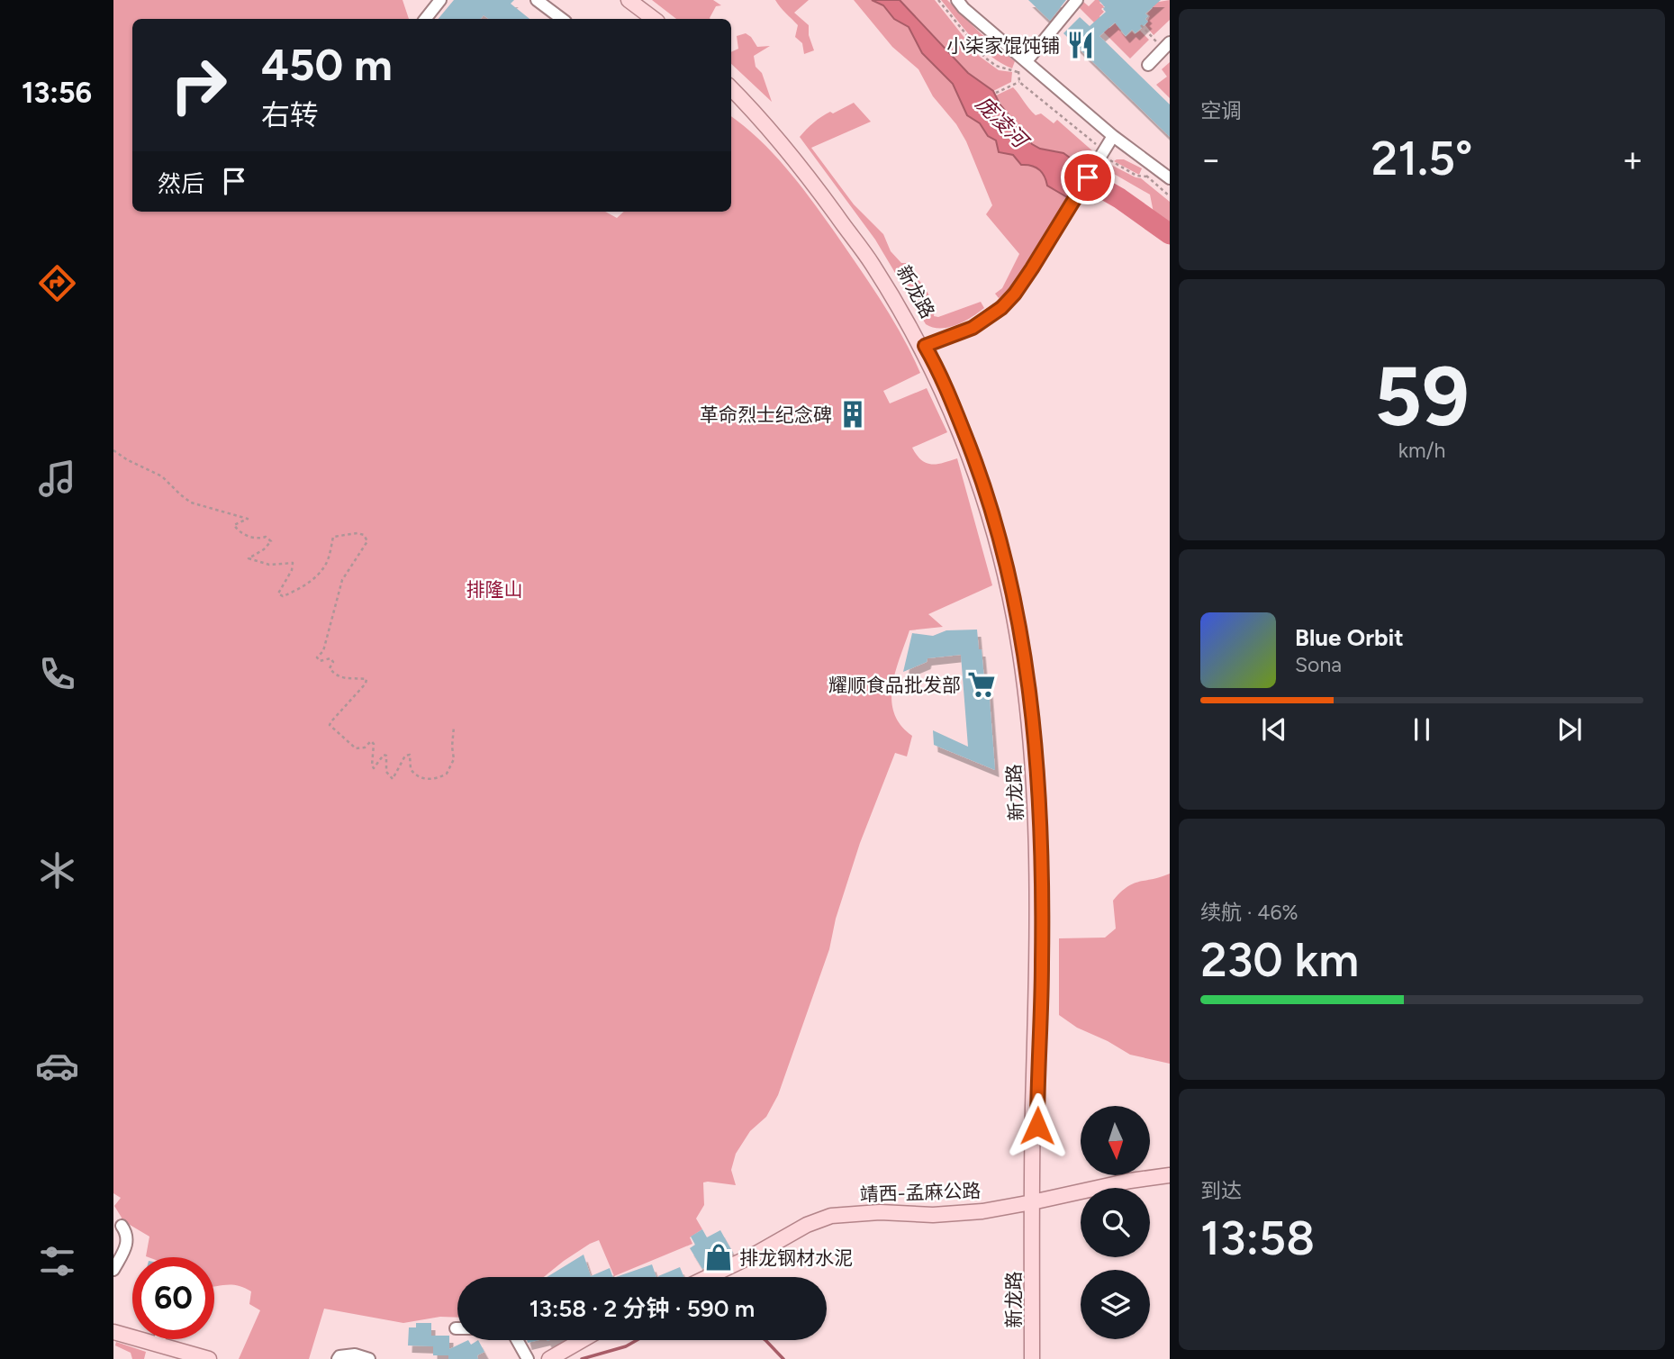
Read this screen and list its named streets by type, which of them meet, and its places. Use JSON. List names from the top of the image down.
{
  "streets": {
    "main road": ["新龙路", "靖西-孟麻公路"]
  },
  "crossings": [
    ["新龙路", "靖西-孟麻公路"]
  ],
  "water": ["庞凌河"],
  "parks": ["排隆山"],
  "places": {
    "restaurant": ["小柒家馄饨铺"],
    "building": ["革命烈士纪念碑"],
    "supermarket": ["耀顺食品批发部"],
    "shop": ["排龙钢材水泥"]
  },
  "north": "bottom",
  "page": {
    "tabs": "13:56",
    "tile": [
      "空调",
      ["59", "km/h"],
      ["续航 · 46%", "230 km"],
      ["到达", "13:58"]
    ],
    "turn": ["450 m", "右转"],
    "heat": ["−", "21.5°", "+"],
    "then": "然后",
    "song": ["Blue Orbit", "Sona"],
    "limit": "60",
    "trip": "13:58 · 2 分钟 · 590 m"
  }
}
